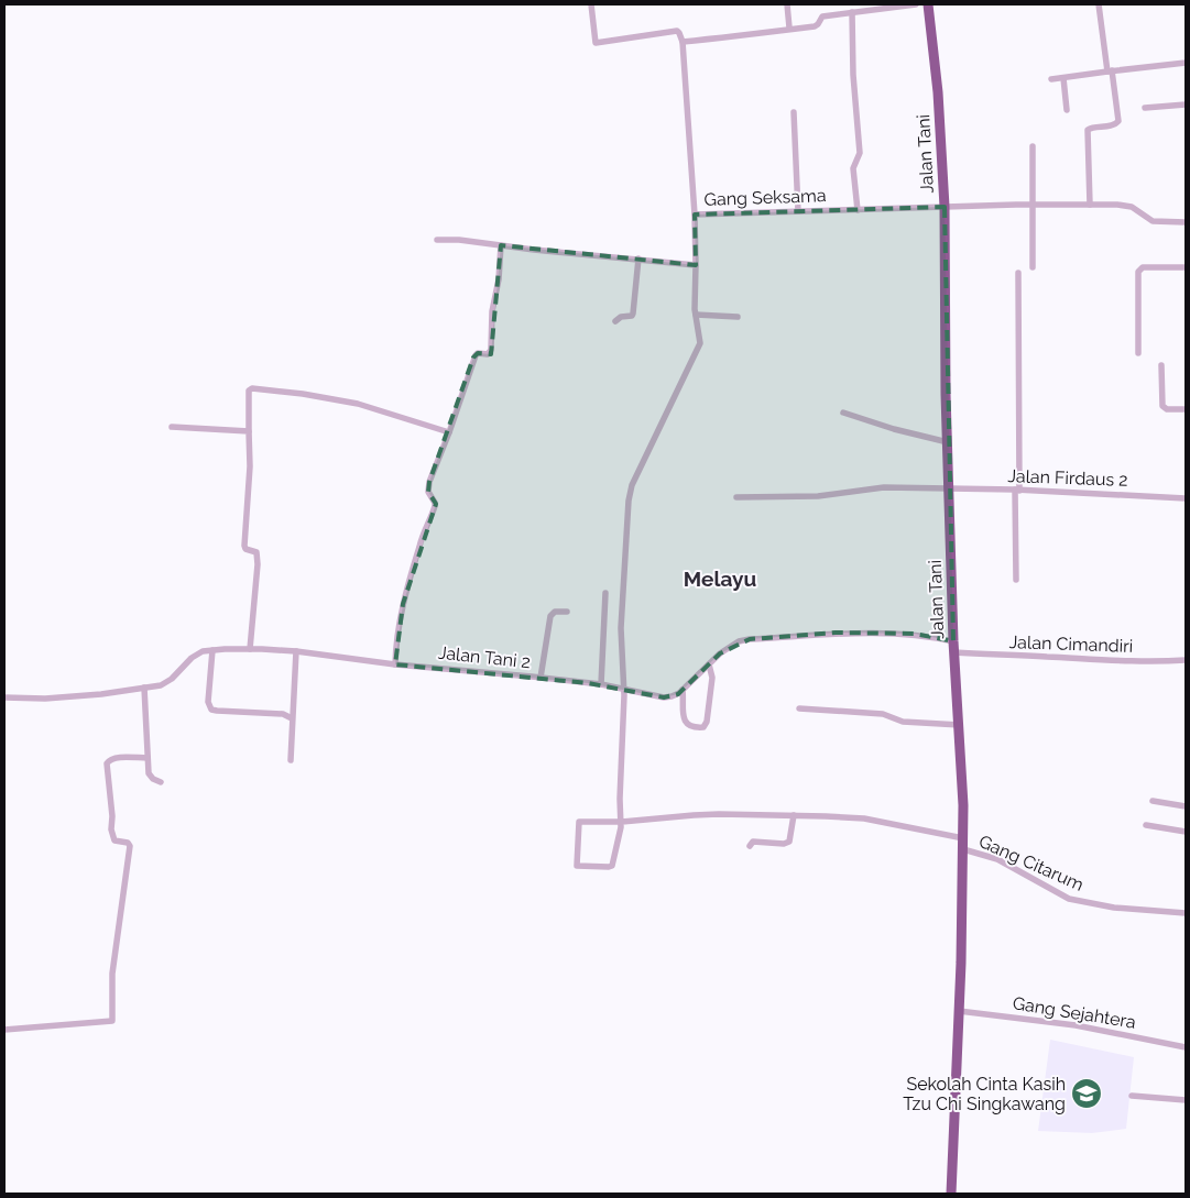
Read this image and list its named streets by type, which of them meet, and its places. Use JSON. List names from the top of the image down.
{
  "streets": {
    "highway": ["Jalan Tani"],
    "street": [
      "Gang Seksama",
      "Jalan Firdaus 2",
      "Jalan Cimandiri",
      "Jalan Tani 2",
      "Gang Citarum",
      "Gang Sejahtera"
    ]
  },
  "crossings": [
    ["Jalan Tani", "Gang Seksama"],
    ["Jalan Tani", "Jalan Firdaus 2"],
    ["Jalan Tani", "Jalan Cimandiri"],
    ["Jalan Tani", "Jalan Tani 2"],
    ["Jalan Tani", "Gang Citarum"],
    ["Jalan Tani", "Gang Sejahtera"]
  ],
  "districts": ["Melayu"],
  "places": {
    "school or university": ["Sekolah Cinta Kasih Tzu Chi Singkawang"]
  }
}
